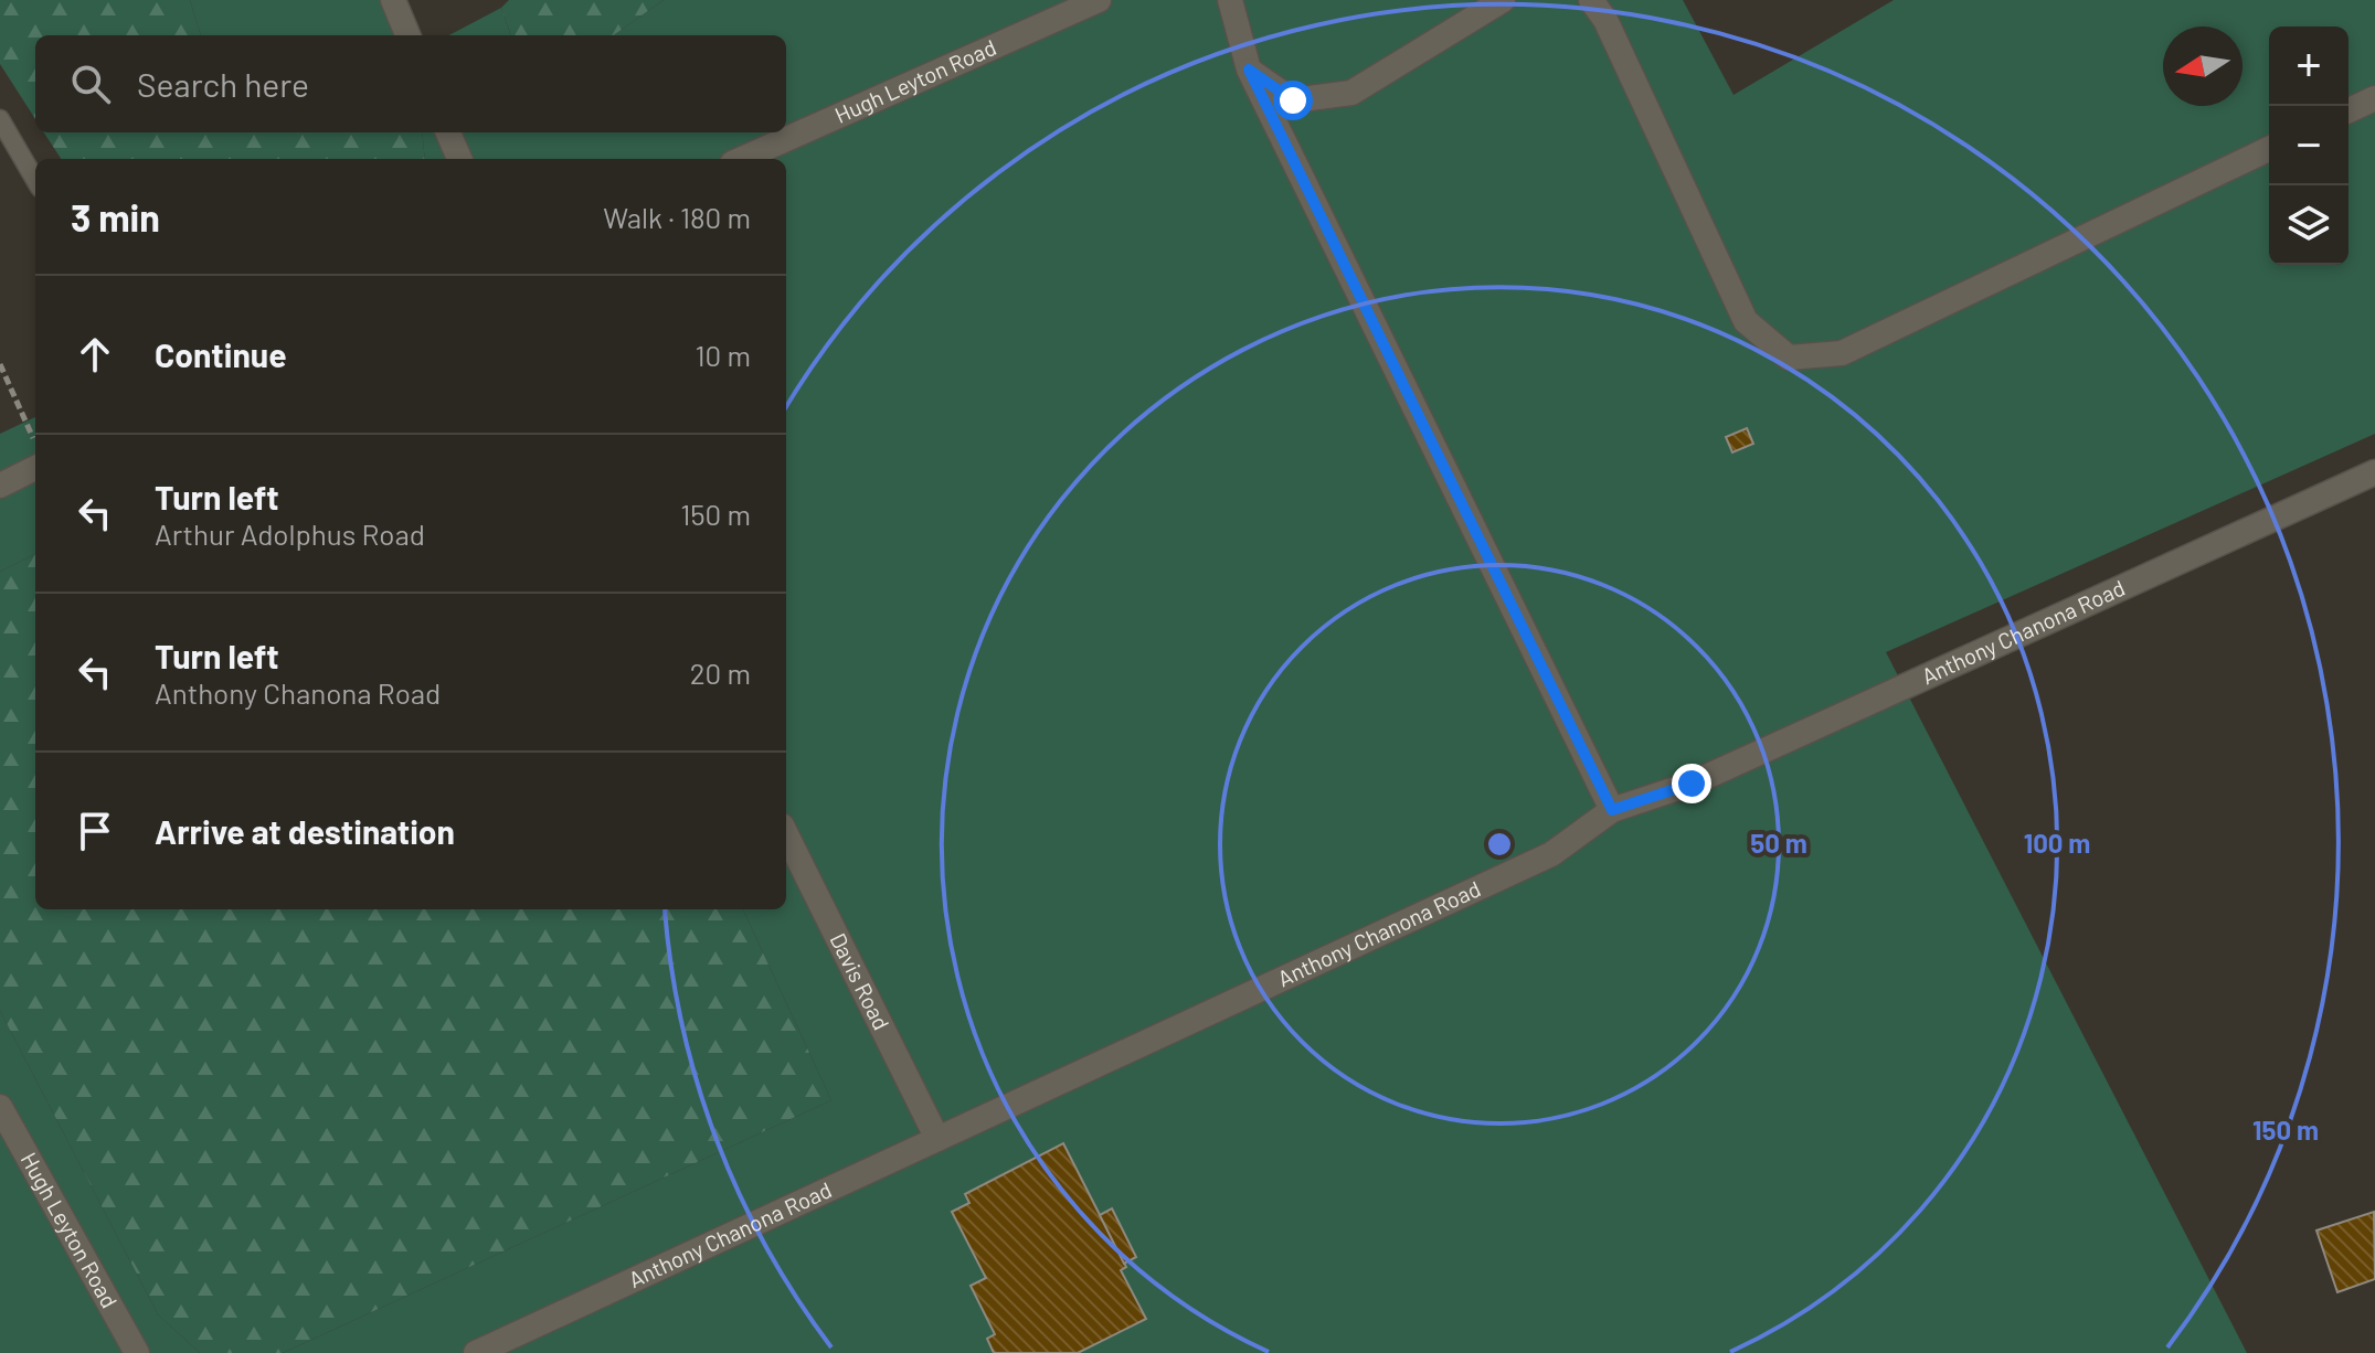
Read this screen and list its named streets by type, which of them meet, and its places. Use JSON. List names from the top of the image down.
{
  "streets": {
    "street": ["Hugh Leyton Road", "Anthony Chanona Road", "Davis Road"]
  },
  "crossings": [
    ["Anthony Chanona Road", "Davis Road"]
  ],
  "north": "left",
  "page": {
    "map_buttons": ["+", "−"],
    "search": "Search here",
    "heading": ["3 min", "Walk · 180 m"],
    "list": [
      ["Continue", "10 m"],
      ["Turn left", "Arthur Adolphus Road", "150 m"],
      ["Turn left", "Anthony Chanona Road", "20 m"],
      "Arrive at destination"
    ]
  },
  "rings": ["50 m", "100 m", "150 m"]
}
